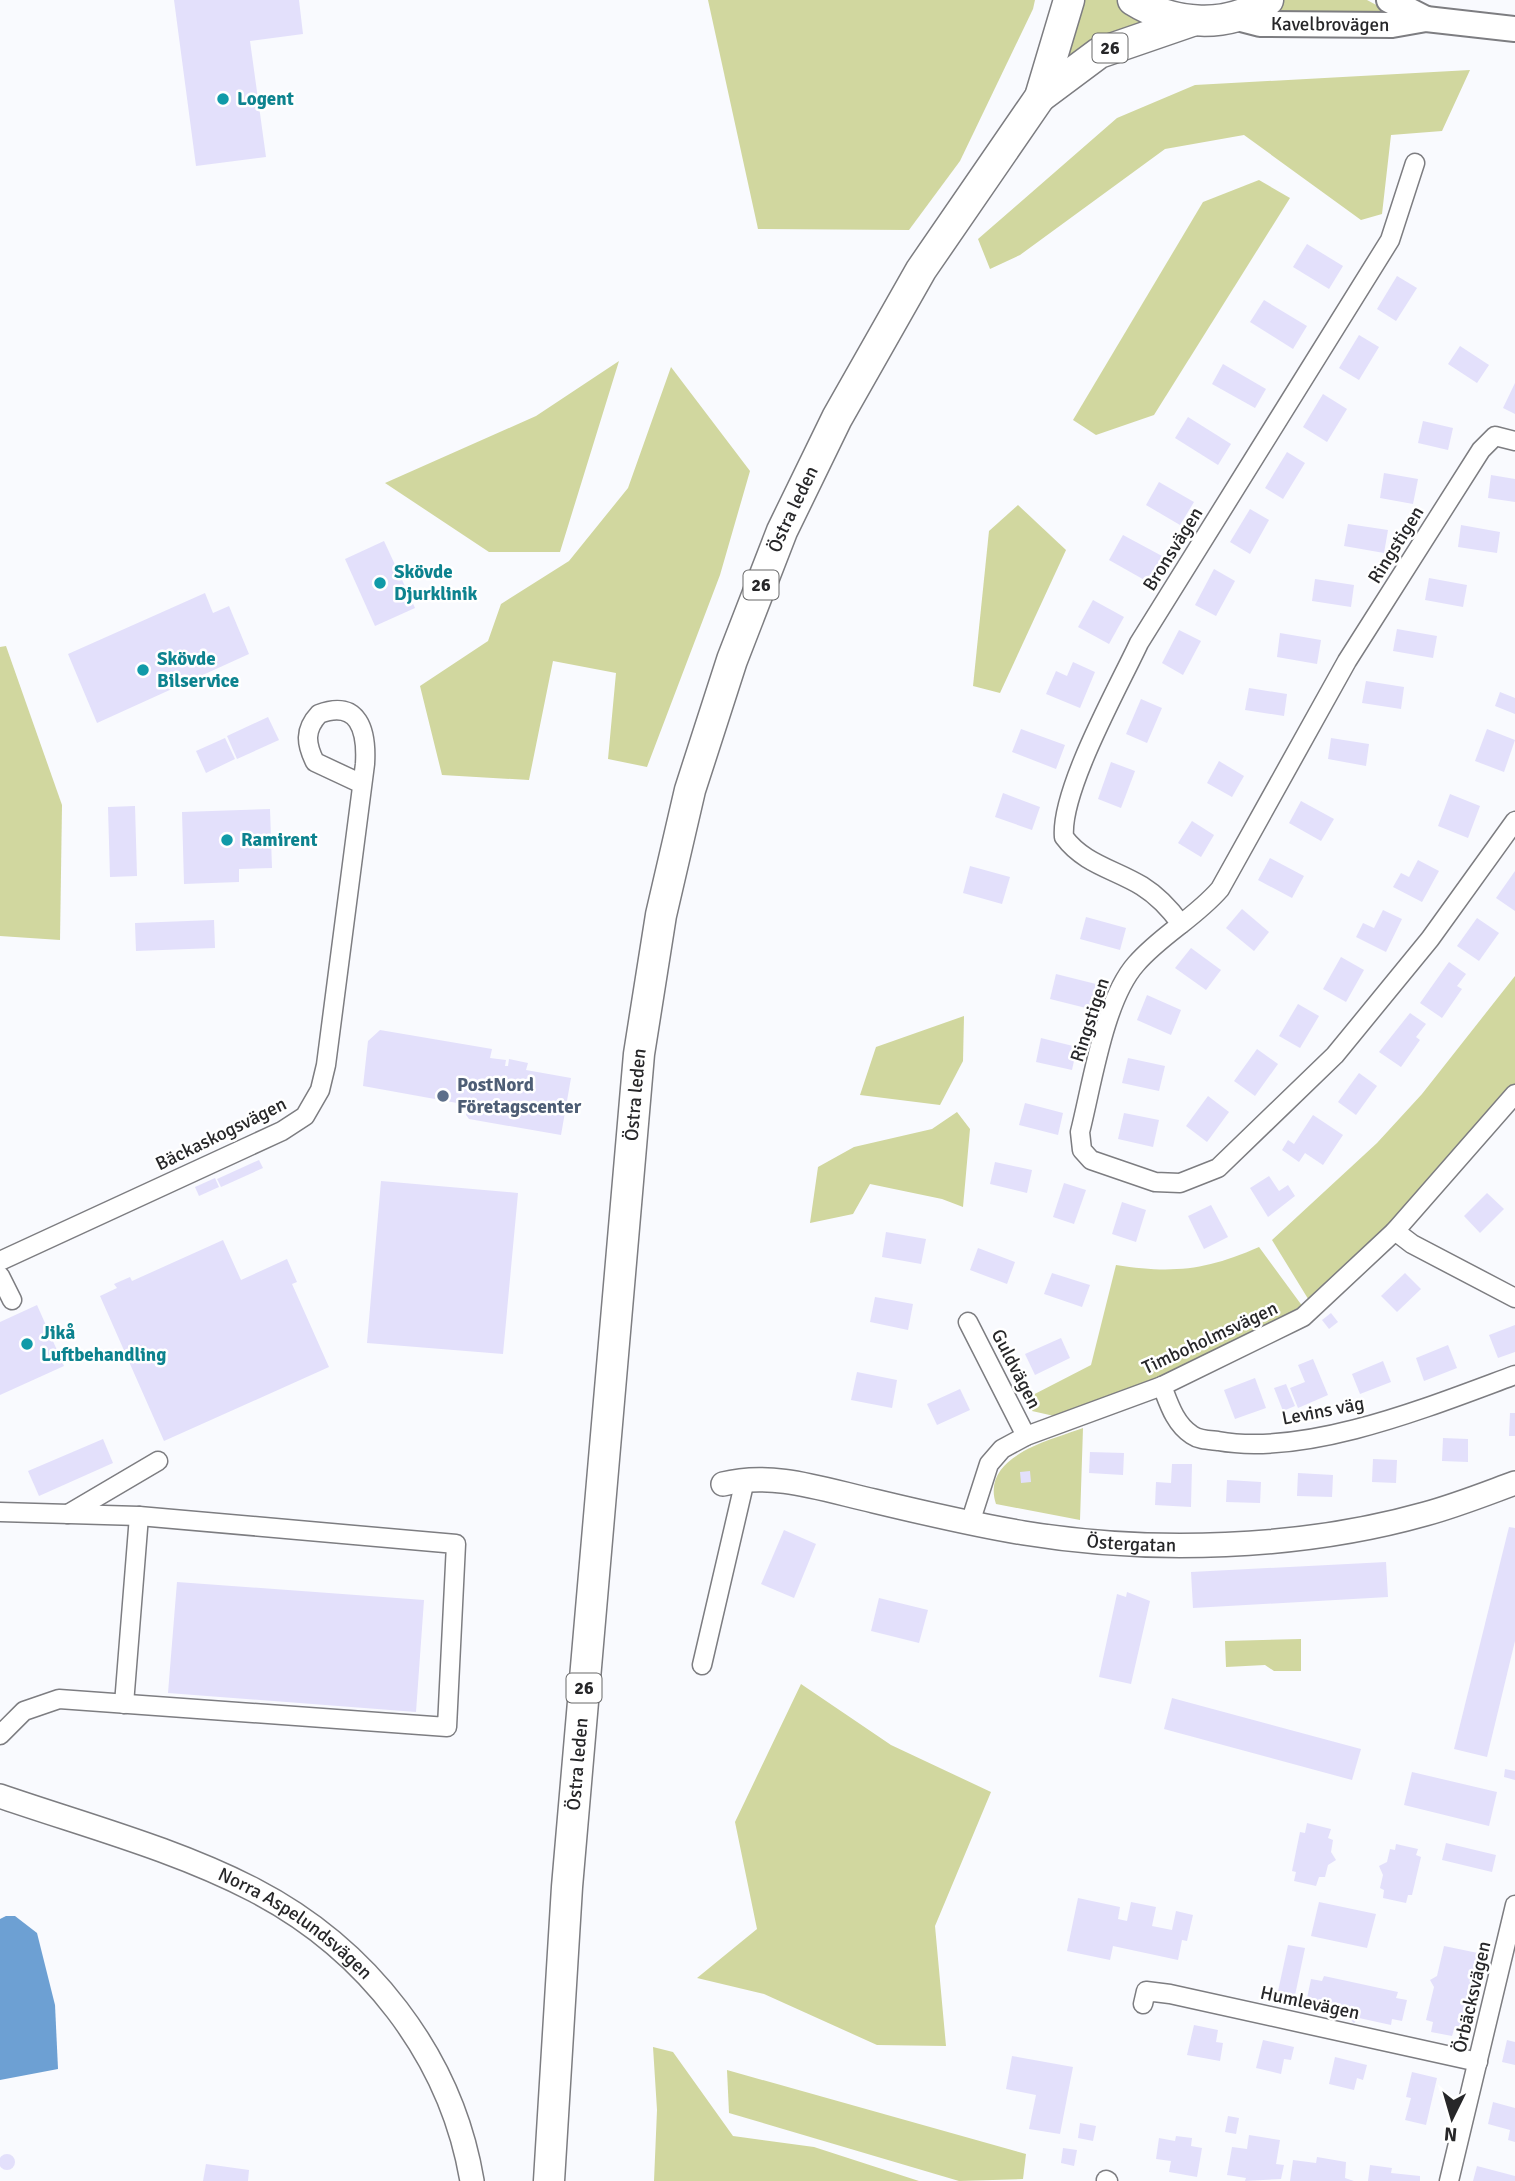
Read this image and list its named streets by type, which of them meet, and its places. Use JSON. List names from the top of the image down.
{
  "streets": {
    "highway": ["26", "Östra leden"],
    "main road": ["Kavelbrovägen"],
    "street": [
      "Ringstigen",
      "Bronsvägen",
      "Bäckaskogsvägen",
      "Timboholmsvägen",
      "Guldvägen",
      "Levins väg",
      "Östergatan",
      "Norra Aspelundsvägen",
      "Örbäcksvägen",
      "Humlevägen"
    ]
  },
  "crossings": [
    ["Kavelbrovägen", "26"],
    ["26", "Östra leden"],
    ["Ringstigen", "Bronsvägen"],
    ["Timboholmsvägen", "Guldvägen"],
    ["Timboholmsvägen", "Levins väg"],
    ["Timboholmsvägen", "Östergatan"],
    ["Örbäcksvägen", "Humlevägen"]
  ],
  "places": [
    "Logent",
    "Skövde Djurklinik",
    "Skövde Bilservice",
    "Ramirent",
    "PostNord Företagscenter",
    "Jikå Luftbehandling"
  ],
  "north": "bottom"
}
